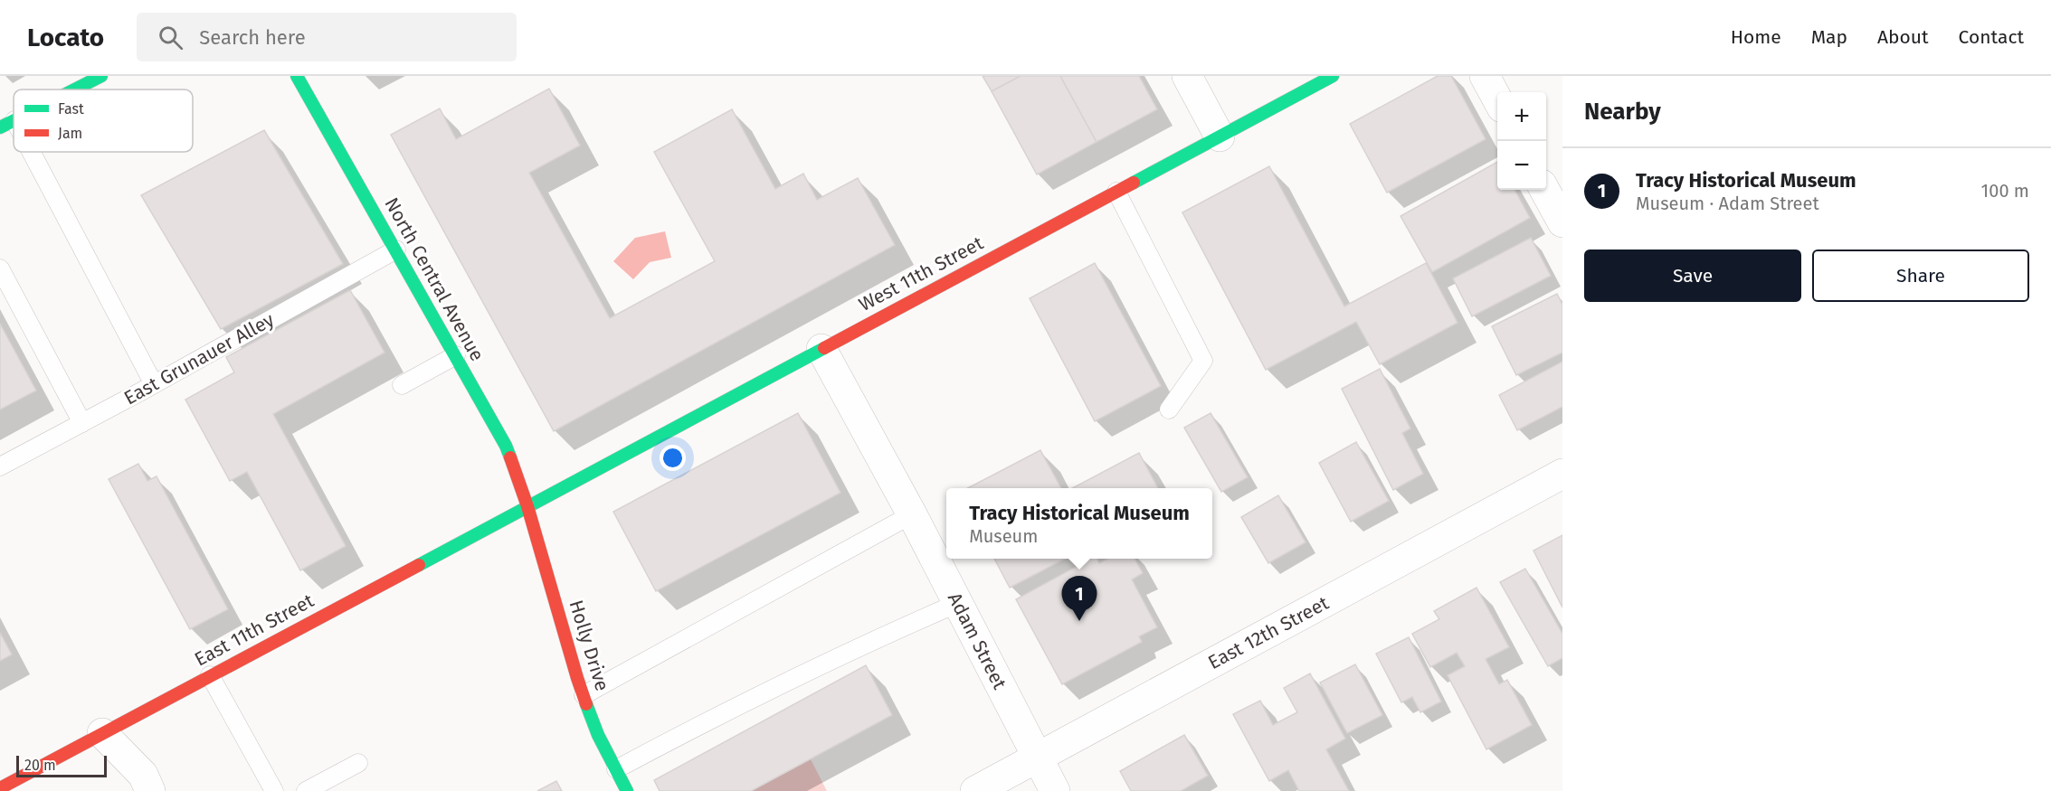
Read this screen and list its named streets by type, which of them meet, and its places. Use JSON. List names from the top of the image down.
{
  "streets": {
    "main road": [
      "West 11th Street",
      "North Central Avenue",
      "East 11th Street",
      "Holly Drive"
    ],
    "street": ["East 12th Street", "Adam Street"],
    "lane": ["East Grunauer Alley"]
  },
  "crossings": [
    ["West 11th Street", "North Central Avenue"],
    ["West 11th Street", "East 11th Street"],
    ["West 11th Street", "Adam Street"],
    ["West 11th Street", "Holly Drive"],
    ["North Central Avenue", "East Grunauer Alley"],
    ["North Central Avenue", "East 11th Street"],
    ["North Central Avenue", "Holly Drive"],
    ["East 11th Street", "Holly Drive"],
    ["East 12th Street", "Adam Street"]
  ],
  "legend": ["Fast", "Jam"],
  "scale_bar": "20 m",
  "page": {
    "header": "Locato",
    "search": "Search here",
    "nav": [
      "Home",
      "Map",
      "About",
      "Contact"
    ],
    "heading": "Nearby",
    "map_buttons": ["+", "−"],
    "list": [
      {
        "mark": "1",
        "name": "Tracy Historical Museum",
        "note": "Museum · Adam Street",
        "value": "100 m"
      }
    ],
    "buttons": ["Save", "Share"],
    "popup": ["Tracy Historical Museum", "Museum"],
    "pins": "1",
    "scale": "20 m"
  }
}
